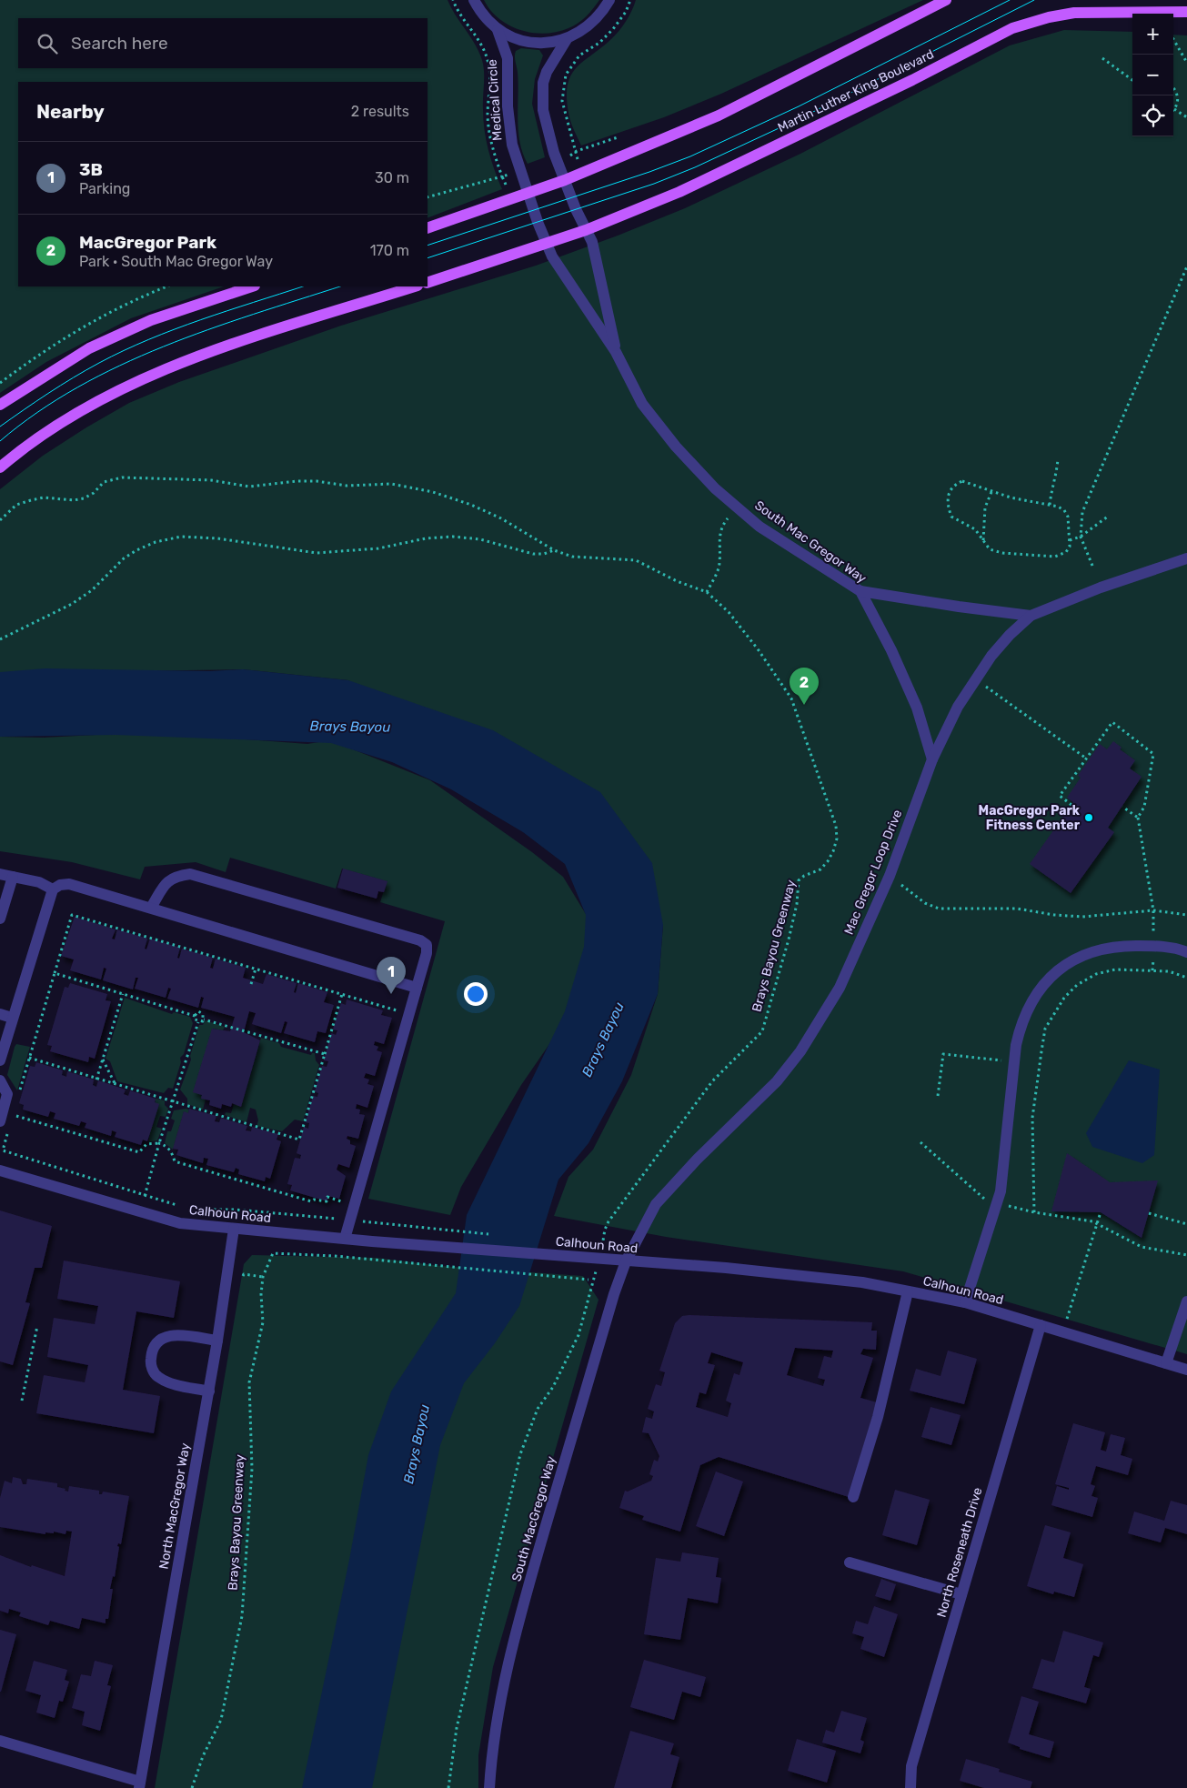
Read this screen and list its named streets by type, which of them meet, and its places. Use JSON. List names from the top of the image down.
{
  "streets": {
    "main road": ["Martin Luther King Boulevard"],
    "street": [
      "Medical Circle",
      "South Mac Gregor Way",
      "Mac Gregor Loop Drive",
      "Calhoun Road",
      "North MacGregor Way",
      "South MacGregor Way",
      "North Roseneath Drive"
    ],
    "path": ["Brays Bayou Greenway"]
  },
  "crossings": [
    ["Martin Luther King Boulevard", "South Mac Gregor Way"],
    ["Medical Circle", "South Mac Gregor Way"],
    ["South Mac Gregor Way", "Mac Gregor Loop Drive"],
    ["Mac Gregor Loop Drive", "Calhoun Road"],
    ["Mac Gregor Loop Drive", "South MacGregor Way"],
    ["Calhoun Road", "North MacGregor Way"],
    ["Calhoun Road", "South MacGregor Way"],
    ["Calhoun Road", "North Roseneath Drive"]
  ],
  "water": ["Brays Bayou"],
  "places": ["MacGregor Park Fitness Center"],
  "page": {
    "map_buttons": ["+", "−"],
    "search": "Search here",
    "heading": ["Nearby", "2 results"],
    "list": [
      {
        "mark": "1",
        "name": "3B",
        "note": "Parking",
        "value": "30 m"
      },
      {
        "mark": "2",
        "name": "MacGregor Park",
        "note": "Park · South Mac Gregor Way",
        "value": "170 m"
      }
    ],
    "pins": ["2", "1"]
  }
}
